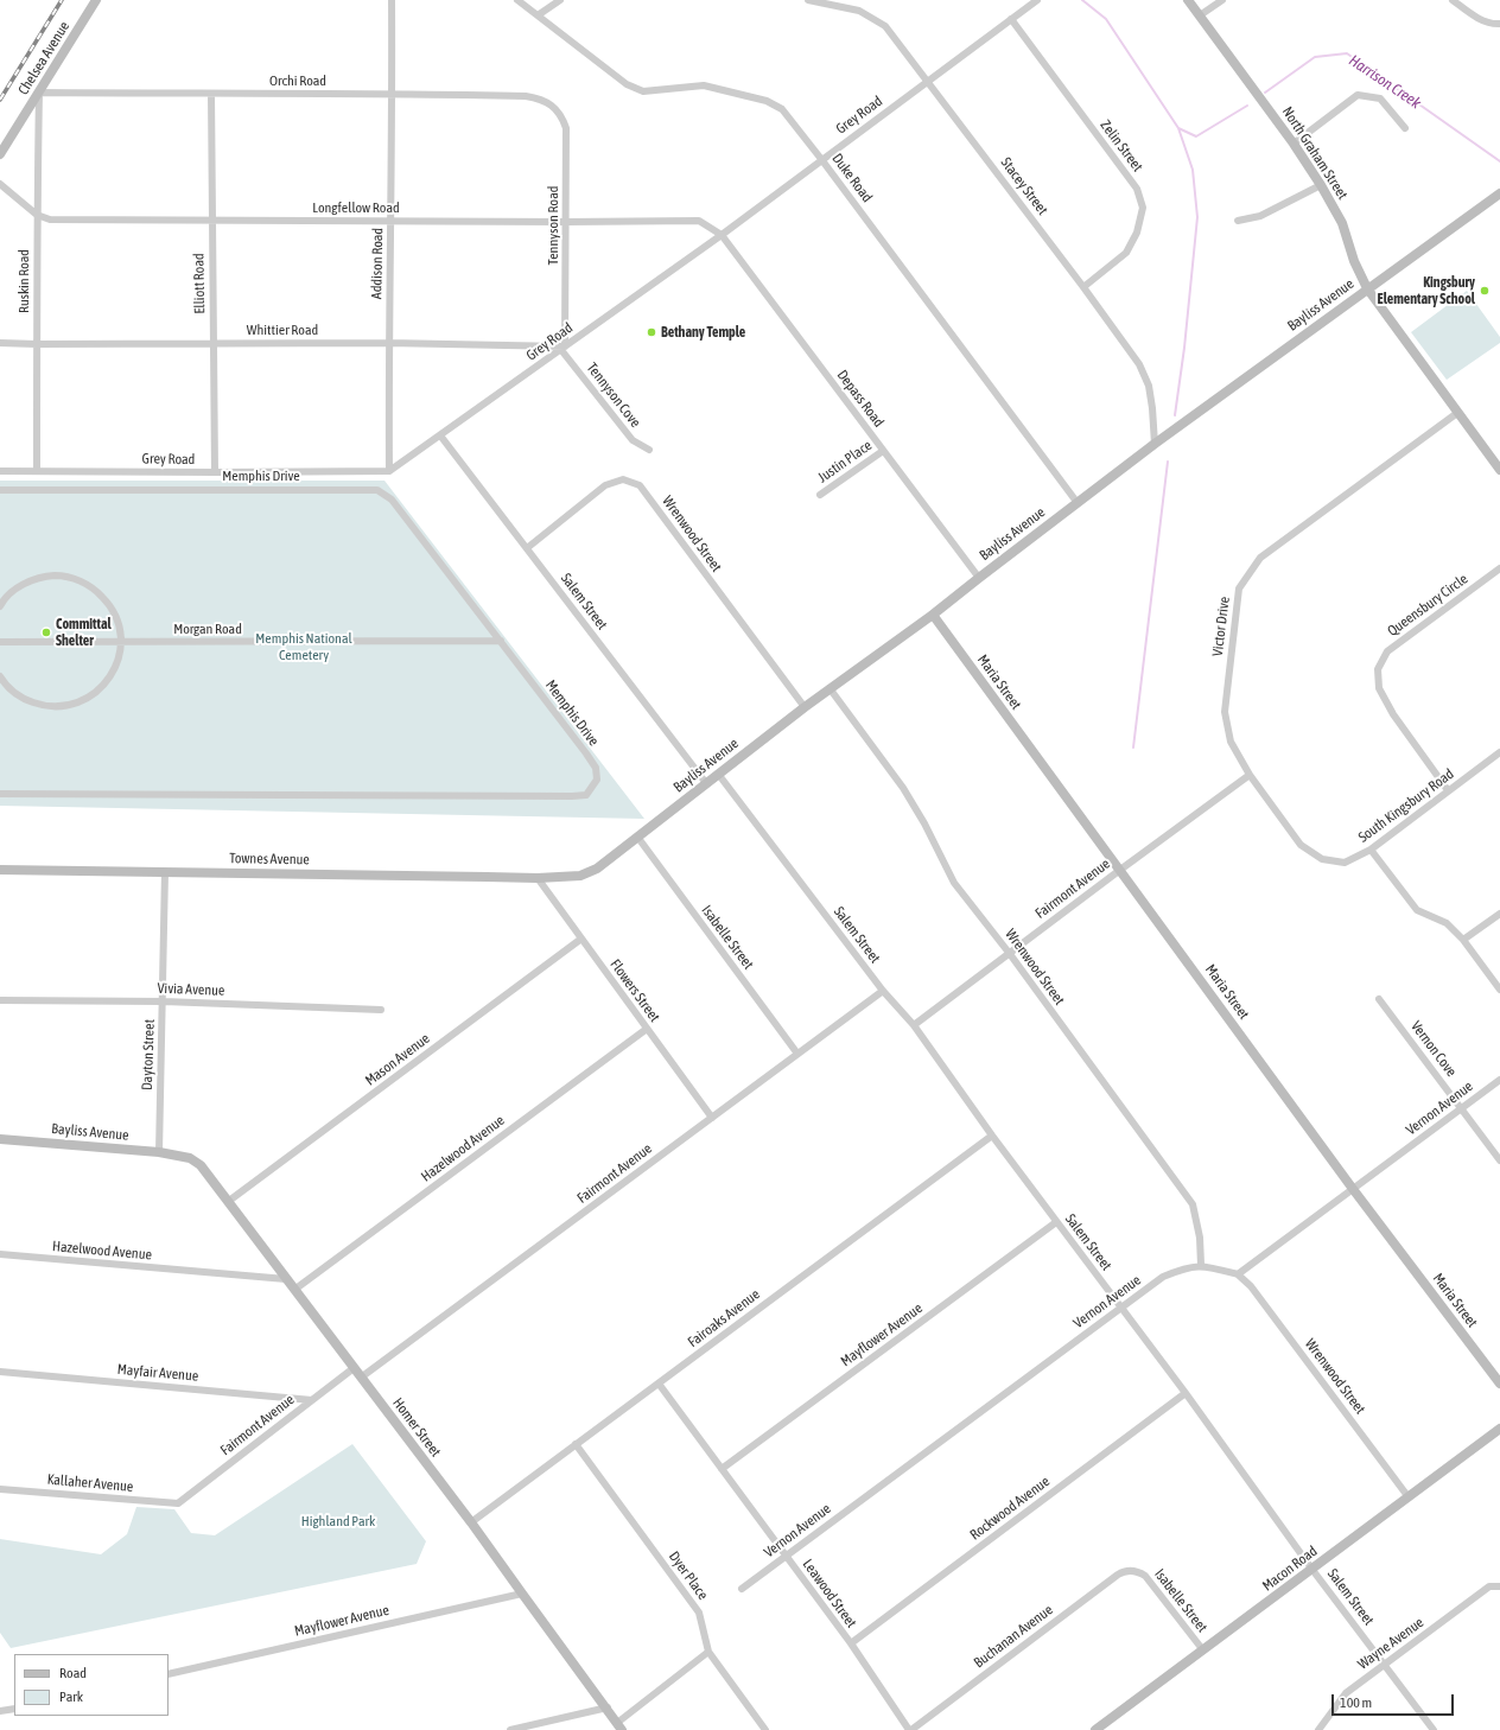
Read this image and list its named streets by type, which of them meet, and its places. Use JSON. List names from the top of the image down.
{
  "streets": {
    "street": [
      "Chelsea Avenue",
      "Orchi Road",
      "Grey Road",
      "Zelin Street",
      "North Graham Street",
      "Duke Road",
      "Stacey Street",
      "Longfellow Road",
      "Tennyson Road",
      "Addison Road",
      "Ruskin Road",
      "Elliott Road",
      "Bayliss Avenue",
      "Whittier Road",
      "Tennyson Cove",
      "Depass Road",
      "Justin Place",
      "Memphis Drive",
      "Wrenwood Street",
      "Salem Street",
      "Queensbury Circle",
      "Victor Drive",
      "Morgan Road",
      "Maria Street",
      "South Kingsbury Road",
      "Townes Avenue",
      "Fairmont Avenue",
      "Isabelle Street",
      "Vivia Avenue",
      "Flowers Street",
      "Vernon Cove",
      "Dayton Street",
      "Mason Avenue",
      "Vernon Avenue",
      "Hazelwood Avenue",
      "Fairoaks Avenue",
      "Mayflower Avenue",
      "Mayfair Avenue",
      "Homer Street",
      "Kallaher Avenue",
      "Rockwood Avenue",
      "Macon Road",
      "Dyer Place",
      "Leawood Street",
      "Buchanan Avenue",
      "Wayne Avenue"
    ]
  },
  "crossings": [
    ["Chelsea Avenue", "Orchi Road"],
    ["Chelsea Avenue", "Ruskin Road"],
    ["Orchi Road", "Tennyson Road"],
    ["Orchi Road", "Addison Road"],
    ["Orchi Road", "Ruskin Road"],
    ["Orchi Road", "Elliott Road"],
    ["Grey Road", "Zelin Street"],
    ["Grey Road", "Duke Road"],
    ["Grey Road", "Stacey Street"],
    ["Grey Road", "Longfellow Road"],
    ["Grey Road", "Tennyson Road"],
    ["Grey Road", "Addison Road"],
    ["Grey Road", "Ruskin Road"],
    ["Grey Road", "Elliott Road"],
    ["Grey Road", "Whittier Road"],
    ["Grey Road", "Tennyson Cove"],
    ["Grey Road", "Depass Road"],
    ["Grey Road", "Salem Street"],
    ["Zelin Street", "Stacey Street"],
    ["North Graham Street", "Bayliss Avenue"],
    ["North Graham Street", "Victor Drive"],
    ["Duke Road", "Bayliss Avenue"],
    ["Stacey Street", "Bayliss Avenue"],
    ["Longfellow Road", "Tennyson Road"],
    ["Longfellow Road", "Addison Road"],
    ["Longfellow Road", "Ruskin Road"],
    ["Longfellow Road", "Elliott Road"],
    ["Longfellow Road", "Depass Road"],
    ["Tennyson Road", "Whittier Road"],
    ["Tennyson Road", "Tennyson Cove"],
    ["Addison Road", "Whittier Road"],
    ["Ruskin Road", "Whittier Road"],
    ["Elliott Road", "Whittier Road"],
    ["Bayliss Avenue", "Depass Road"],
    ["Bayliss Avenue", "Wrenwood Street"],
    ["Bayliss Avenue", "Salem Street"],
    ["Bayliss Avenue", "Maria Street"],
    ["Bayliss Avenue", "Townes Avenue"],
    ["Bayliss Avenue", "Isabelle Street"],
    ["Bayliss Avenue", "Flowers Street"],
    ["Bayliss Avenue", "Dayton Street"],
    ["Bayliss Avenue", "Homer Street"],
    ["Whittier Road", "Tennyson Cove"],
    ["Depass Road", "Justin Place"],
    ["Memphis Drive", "Morgan Road"],
    ["Wrenwood Street", "Salem Street"],
    ["Wrenwood Street", "Fairmont Avenue"],
    ["Wrenwood Street", "Vernon Avenue"],
    ["Wrenwood Street", "Macon Road"],
    ["Salem Street", "Fairmont Avenue"],
    ["Salem Street", "Vernon Avenue"],
    ["Salem Street", "Fairoaks Avenue"],
    ["Salem Street", "Mayflower Avenue"],
    ["Salem Street", "Rockwood Avenue"],
    ["Salem Street", "Macon Road"],
    ["Salem Street", "Wayne Avenue"],
    ["Queensbury Circle", "South Kingsbury Road"],
    ["Victor Drive", "South Kingsbury Road"],
    ["Victor Drive", "Fairmont Avenue"],
    ["Maria Street", "Fairmont Avenue"],
    ["Maria Street", "Vernon Avenue"],
    ["Townes Avenue", "Flowers Street"],
    ["Townes Avenue", "Dayton Street"],
    ["Fairmont Avenue", "Isabelle Street"],
    ["Fairmont Avenue", "Flowers Street"],
    ["Fairmont Avenue", "Mayfair Avenue"],
    ["Fairmont Avenue", "Homer Street"],
    ["Fairmont Avenue", "Kallaher Avenue"],
    ["Isabelle Street", "Macon Road"],
    ["Isabelle Street", "Buchanan Avenue"],
    ["Vivia Avenue", "Dayton Street"],
    ["Flowers Street", "Mason Avenue"],
    ["Flowers Street", "Hazelwood Avenue"],
    ["Vernon Cove", "Vernon Avenue"],
    ["Mason Avenue", "Homer Street"],
    ["Vernon Avenue", "Leawood Street"],
    ["Hazelwood Avenue", "Homer Street"],
    ["Fairoaks Avenue", "Homer Street"],
    ["Fairoaks Avenue", "Dyer Place"],
    ["Fairoaks Avenue", "Leawood Street"],
    ["Mayflower Avenue", "Homer Street"],
    ["Mayflower Avenue", "Leawood Street"],
    ["Rockwood Avenue", "Leawood Street"],
    ["Leawood Street", "Buchanan Avenue"]
  ],
  "water": ["Harrison Creek"],
  "parks": ["Memphis National Cemetery", "Highland Park"],
  "places": ["Kingsbury Elementary School", "Bethany Temple", "Committal Shelter"],
  "legend": ["Road", "Park"],
  "scale_bar": "100 m"
}
